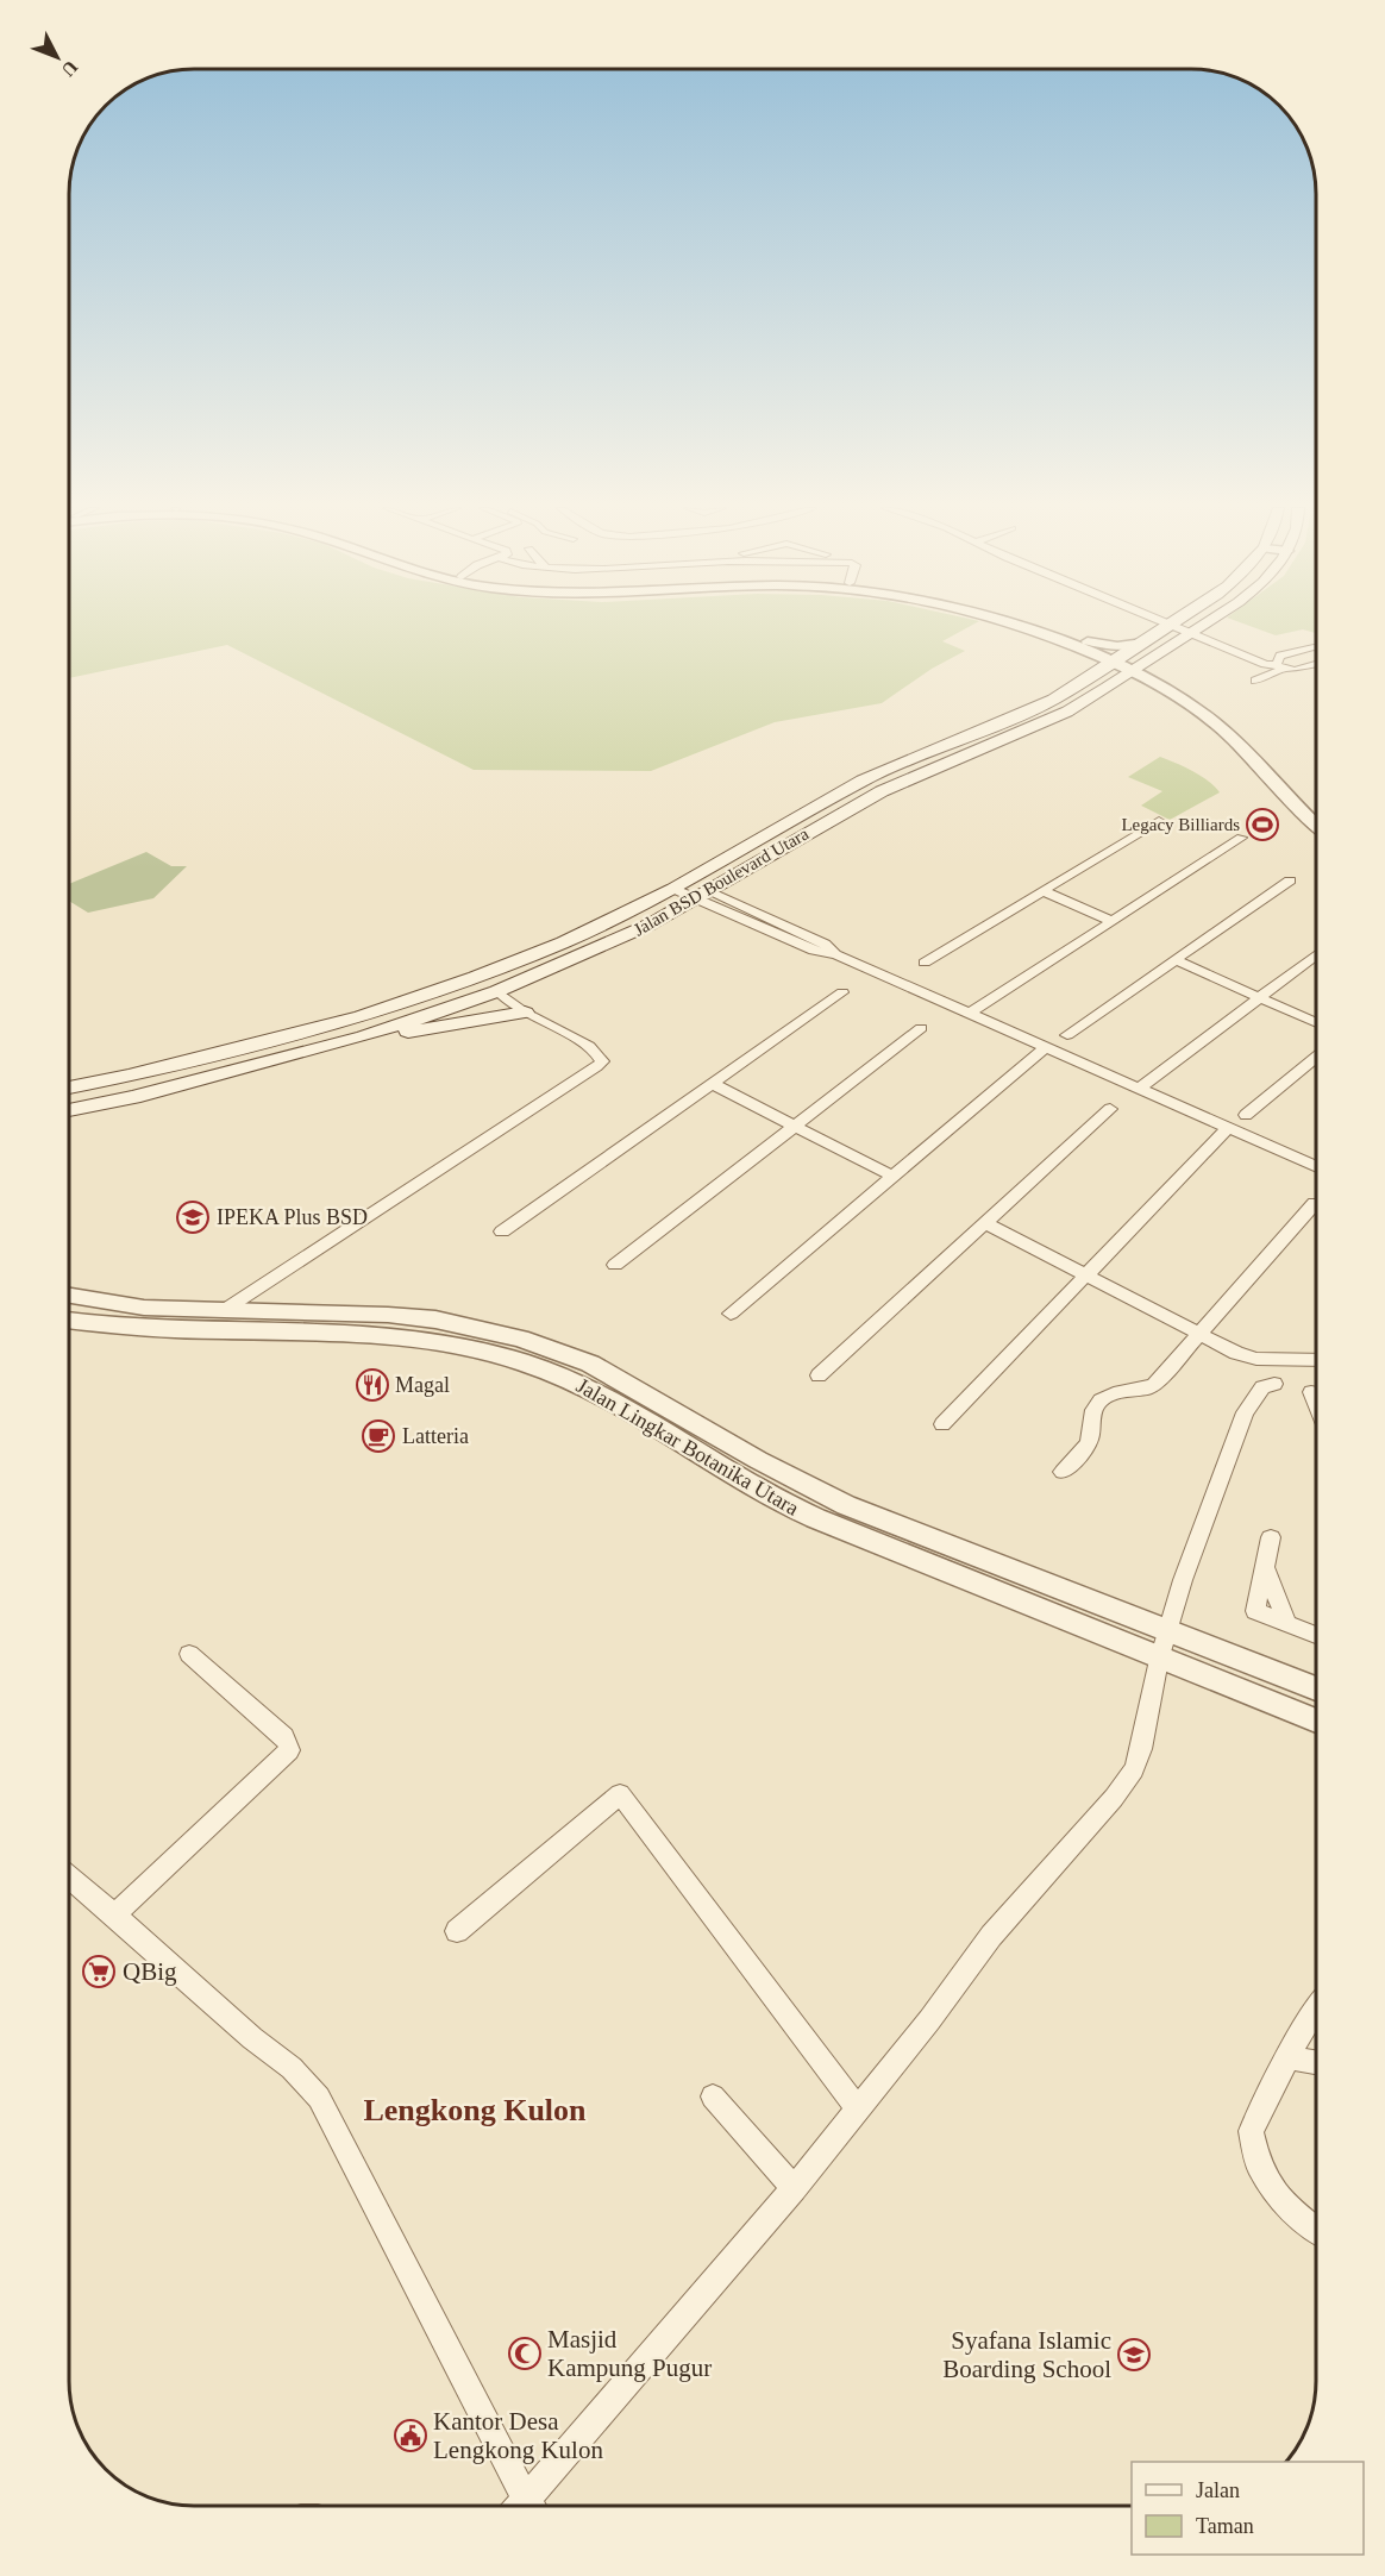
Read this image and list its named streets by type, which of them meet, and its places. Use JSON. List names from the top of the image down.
{
  "streets": {
    "main road": ["Jalan BSD Boulevard Utara"],
    "street": ["Jalan Lingkar Botanika Utara"]
  },
  "districts": ["Lengkong Kulon"],
  "places": {
    "sports": ["Legacy Billiards"],
    "school or university": ["IPEKA Plus BSD", "Syafana Islamic Boarding School"],
    "restaurant": ["Magal"],
    "cafe": ["Latteria"],
    "supermarket": ["QBig"],
    "mosque": ["Masjid Kampung Pugur"],
    "public building": ["Kantor Desa Lengkong Kulon"]
  },
  "legend": ["Jalan", "Taman"],
  "north": "bottom right"
}
